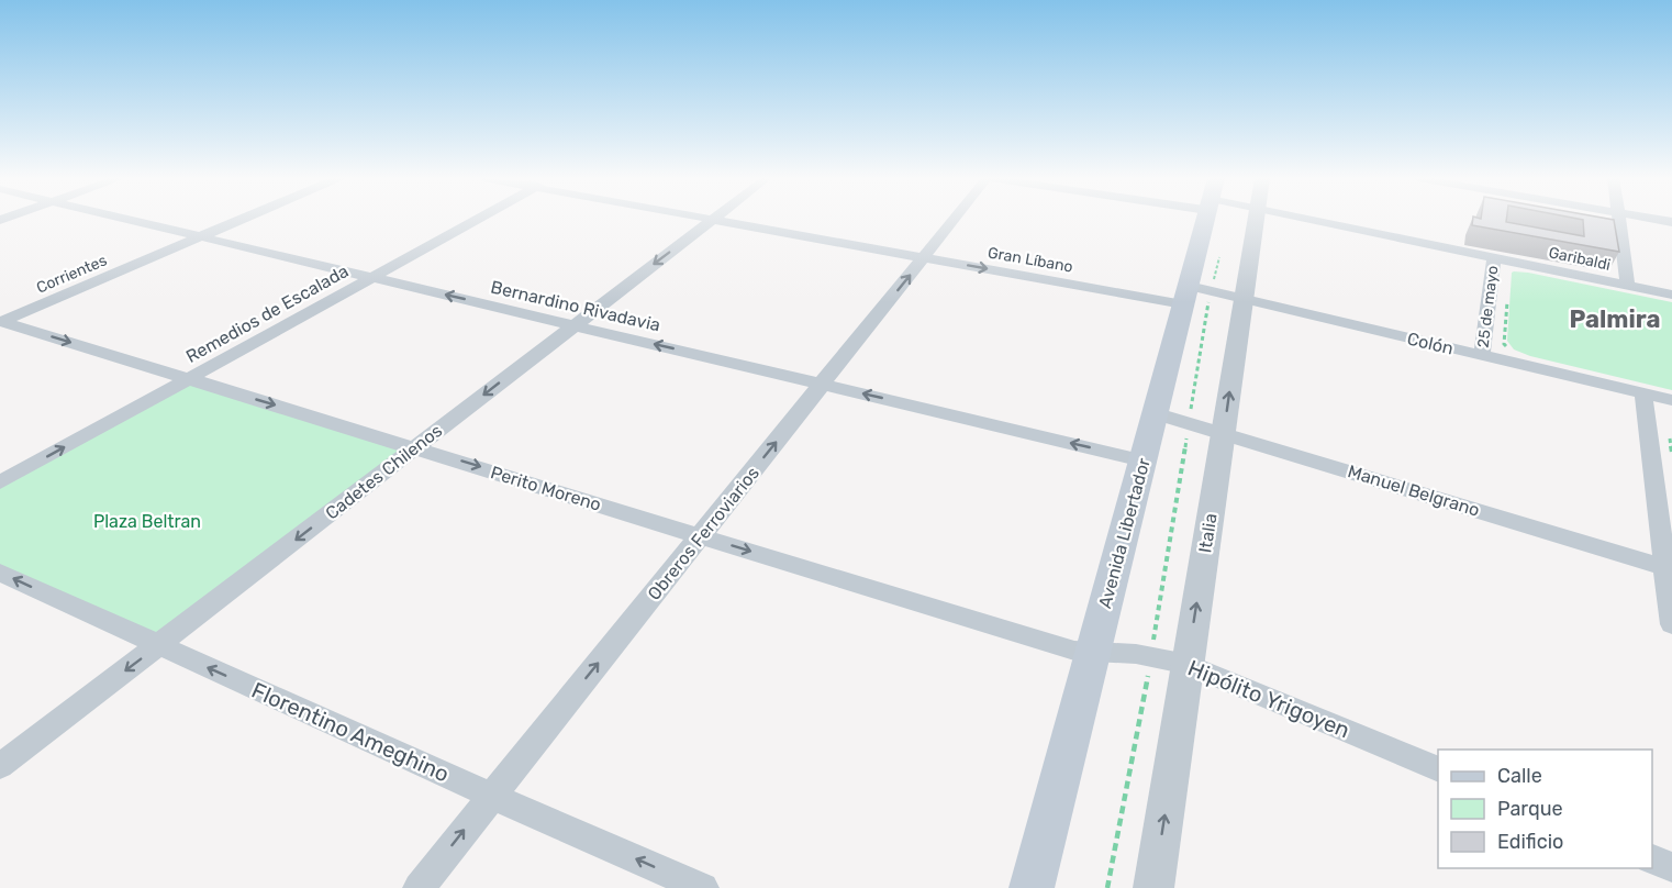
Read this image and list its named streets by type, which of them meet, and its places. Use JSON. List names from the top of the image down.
{
  "streets": {
    "main road": ["Avenida Libertador"],
    "street": [
      "Garibaldi",
      "Gran Líbano",
      "Corrientes",
      "Bernardino Rivadavia",
      "25 de mayo",
      "Remedios de Escalada",
      "Colón",
      "Cadetes Chilenos",
      "Perito Moreno",
      "Manuel Belgrano",
      "Obreros Ferroviarios",
      "Italia",
      "Hipólito Yrigoyen",
      "Florentino Ameghino"
    ]
  },
  "crossings": [
    ["Garibaldi", "25 de mayo"],
    ["Gran Líbano", "Colón"],
    ["Gran Líbano", "Obreros Ferroviarios"],
    ["Gran Líbano", "Avenida Libertador"],
    ["Corrientes", "Bernardino Rivadavia"],
    ["Corrientes", "Perito Moreno"],
    ["Bernardino Rivadavia", "Remedios de Escalada"],
    ["Bernardino Rivadavia", "Cadetes Chilenos"],
    ["Bernardino Rivadavia", "Obreros Ferroviarios"],
    ["Bernardino Rivadavia", "Avenida Libertador"],
    ["25 de mayo", "Colón"],
    ["Remedios de Escalada", "Perito Moreno"],
    ["Colón", "Avenida Libertador"],
    ["Colón", "Italia"],
    ["Cadetes Chilenos", "Perito Moreno"],
    ["Cadetes Chilenos", "Florentino Ameghino"],
    ["Perito Moreno", "Obreros Ferroviarios"],
    ["Perito Moreno", "Avenida Libertador"],
    ["Perito Moreno", "Hipólito Yrigoyen"],
    ["Manuel Belgrano", "Avenida Libertador"],
    ["Manuel Belgrano", "Italia"],
    ["Obreros Ferroviarios", "Florentino Ameghino"],
    ["Avenida Libertador", "Hipólito Yrigoyen"],
    ["Italia", "Hipólito Yrigoyen"]
  ],
  "one_way": [
    "Gran Líbano",
    "Bernardino Rivadavia",
    "Remedios de Escalada",
    "Cadetes Chilenos",
    "Perito Moreno",
    "Obreros Ferroviarios",
    "Italia",
    "Florentino Ameghino"
  ],
  "districts": ["Palmira"],
  "parks": ["Plaza Beltran"],
  "legend": ["Calle", "Parque", "Edificio"]
}
